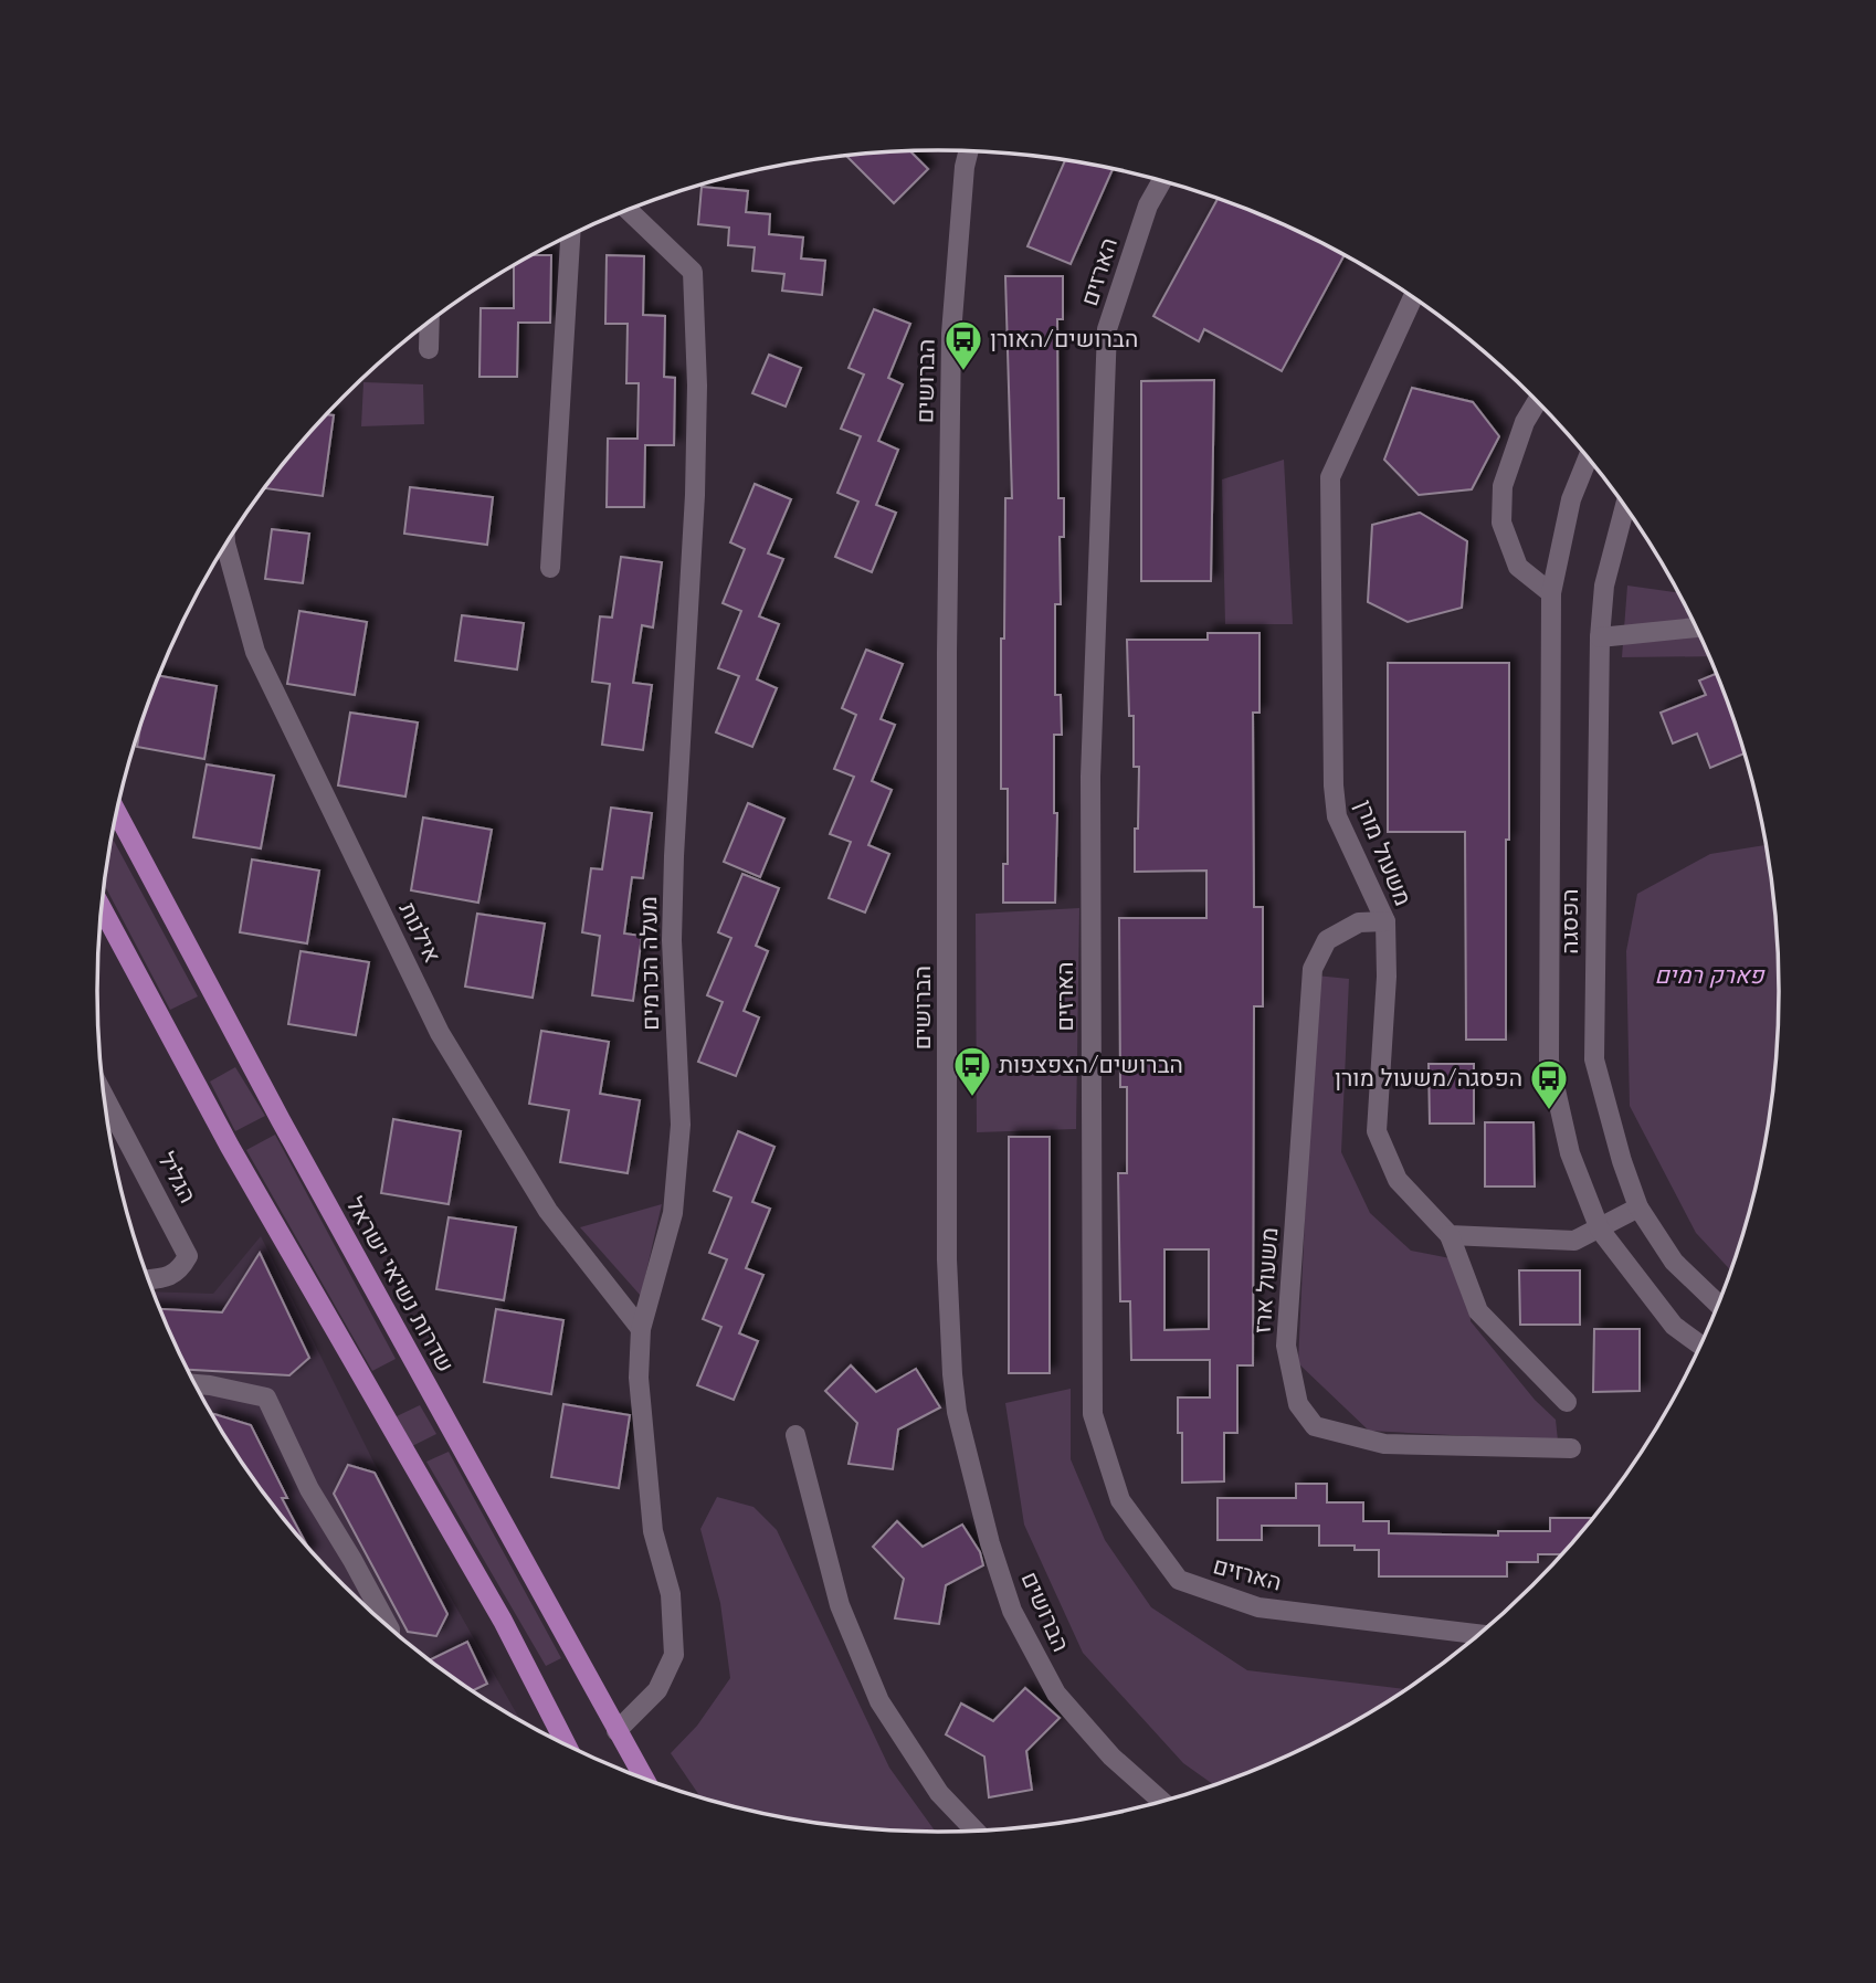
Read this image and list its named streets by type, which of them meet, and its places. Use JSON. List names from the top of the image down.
{
  "streets": {
    "main road": ["שדרות נשיאי ישראל"],
    "street": [
      "הארזים",
      "הברושים",
      "משעול מורן",
      "הפסגה",
      "אילנות",
      "מעלה הכרמים",
      "הגליל",
      "משעול ארז"
    ]
  },
  "crossings": [
    ["משעול מורן", "משעול ארז"],
    ["אילנות", "מעלה הכרמים"],
    ["מעלה הכרמים", "שדרות נשיאי ישראל"]
  ],
  "parks": ["פארק רמים"],
  "places": {
    "bus stop": ["הברושים/האורן", "הברושים/הצפצפות", "הפסגה/משעול מורן"]
  }
}
